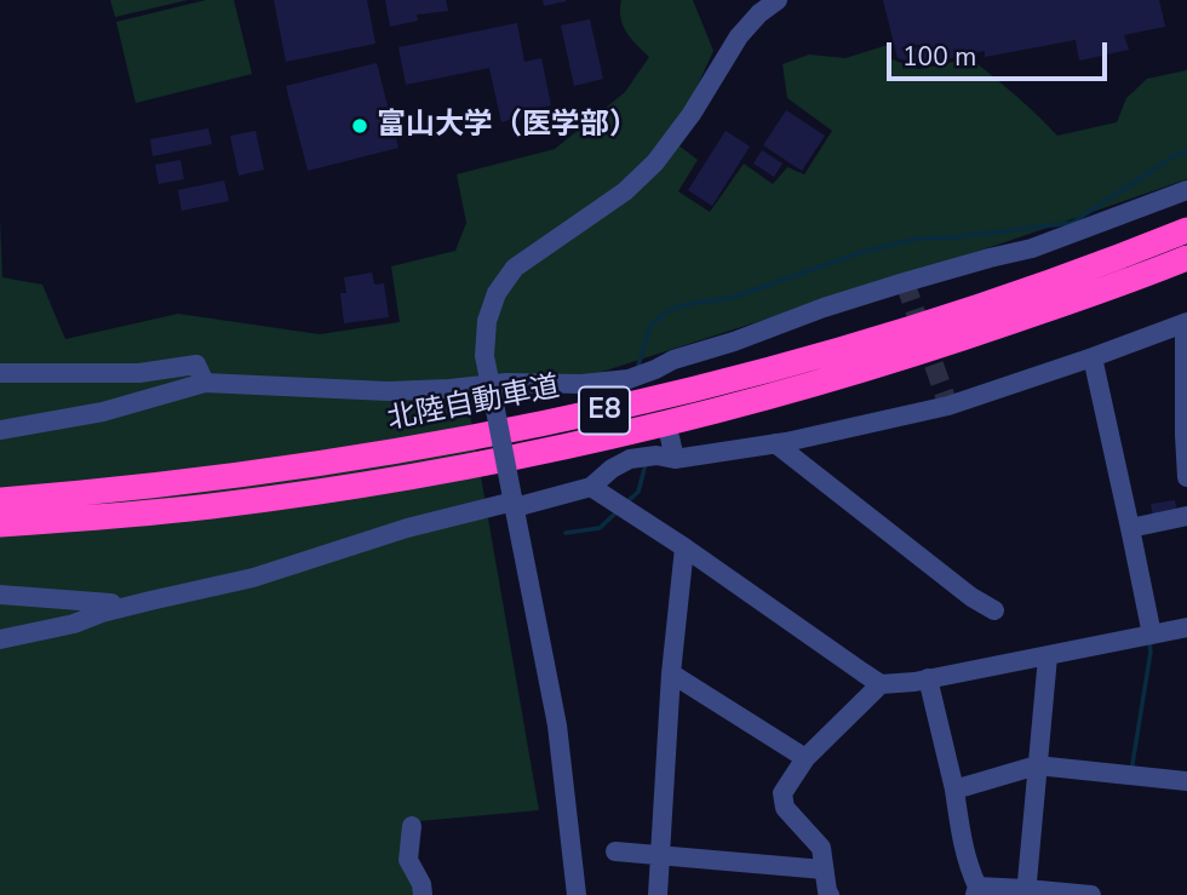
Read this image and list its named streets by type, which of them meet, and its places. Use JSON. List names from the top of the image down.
{
  "streets": {
    "highway": ["北陸自動車道", "E8"]
  },
  "places": ["富山大学（医学部）"],
  "scale_bar": "100 m"
}
